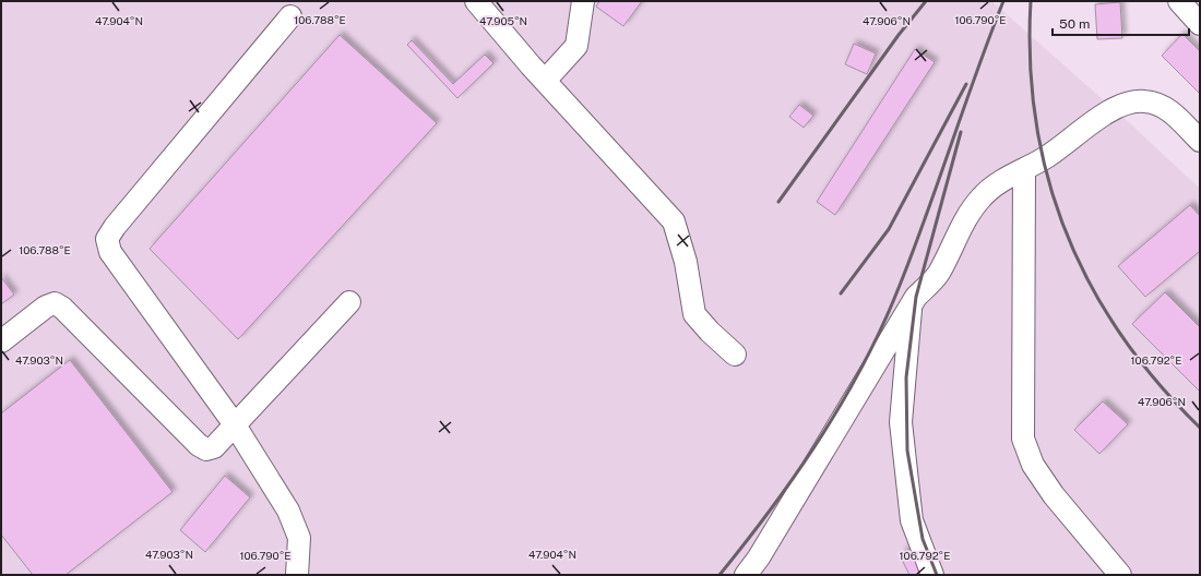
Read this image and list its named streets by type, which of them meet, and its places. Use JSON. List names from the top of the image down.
{
  "scale_bar": "50 m",
  "coordinates": [
    "106.788°E",
    "106.790°E",
    "47.906°N",
    "47.904°N",
    "47.905°N",
    "47.903°N",
    "106.792°E"
  ]
}
